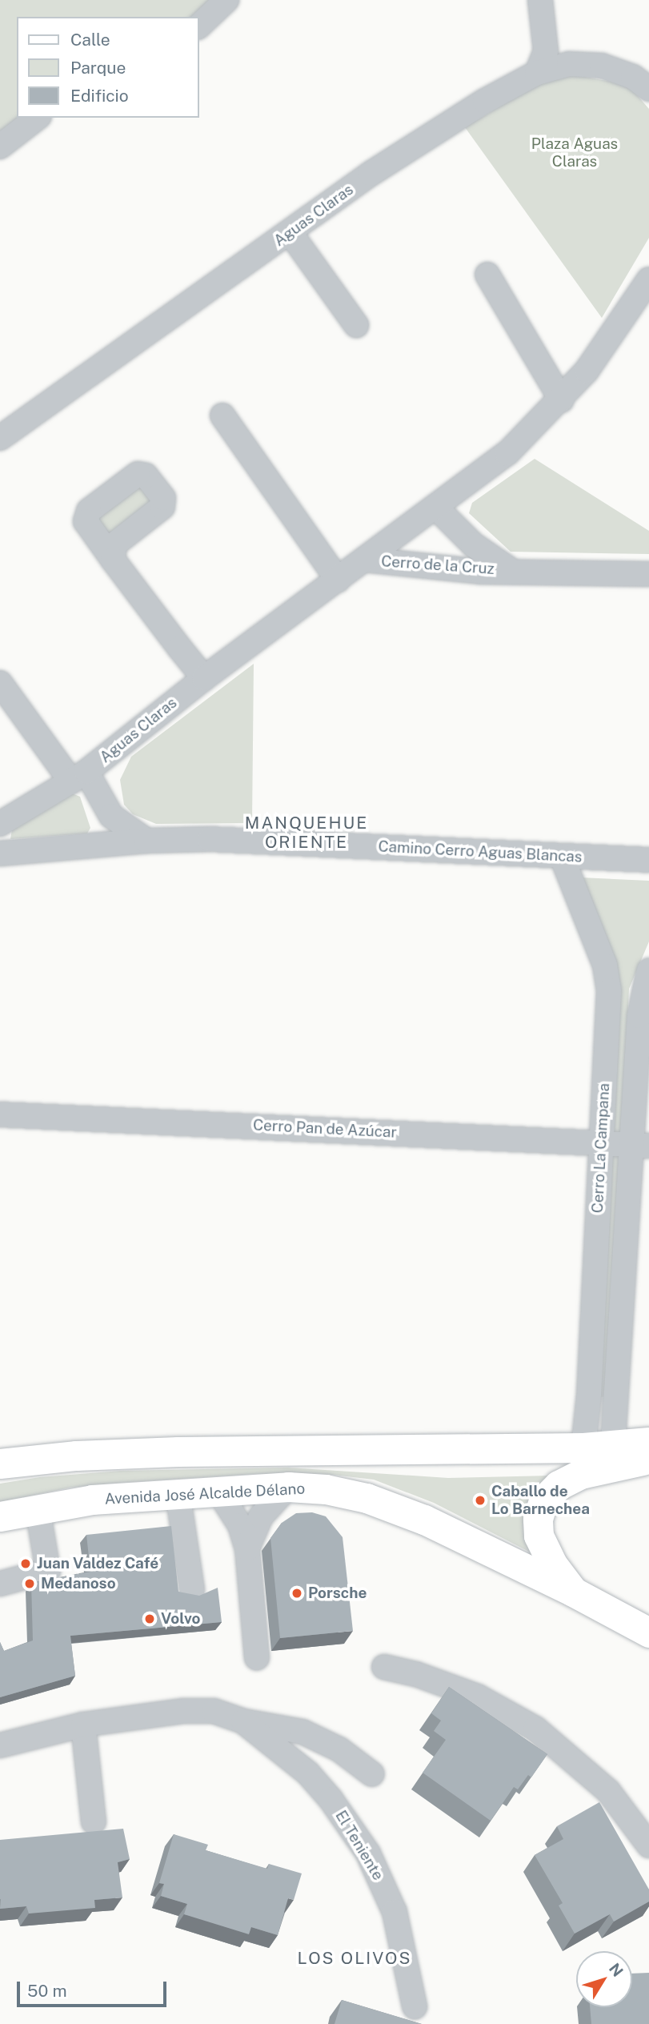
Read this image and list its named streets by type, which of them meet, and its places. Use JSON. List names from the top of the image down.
{
  "streets": {
    "main road": ["Avenida José Alcalde Délano"],
    "street": [
      "Aguas Claras",
      "Cerro de la Cruz",
      "Camino Cerro Aguas Blancas",
      "Cerro Pan de Azúcar",
      "Cerro La Campana",
      "El Teniente"
    ]
  },
  "crossings": [
    ["Aguas Claras", "Cerro de la Cruz"],
    ["Aguas Claras", "Camino Cerro Aguas Blancas"],
    ["Camino Cerro Aguas Blancas", "Cerro La Campana"],
    ["Cerro Pan de Azúcar", "Cerro La Campana"]
  ],
  "districts": ["MANQUEHUE ORIENTE", "LOS OLIVOS"],
  "parks": ["Plaza Aguas Claras"],
  "places": [
    "Caballo de Lo Barnechea",
    "Juan Valdez Café",
    "Medanoso",
    "Porsche",
    "Volvo"
  ],
  "legend": ["Calle", "Parque", "Edificio"],
  "scale_bar": "50 m",
  "north": "top right"
}
